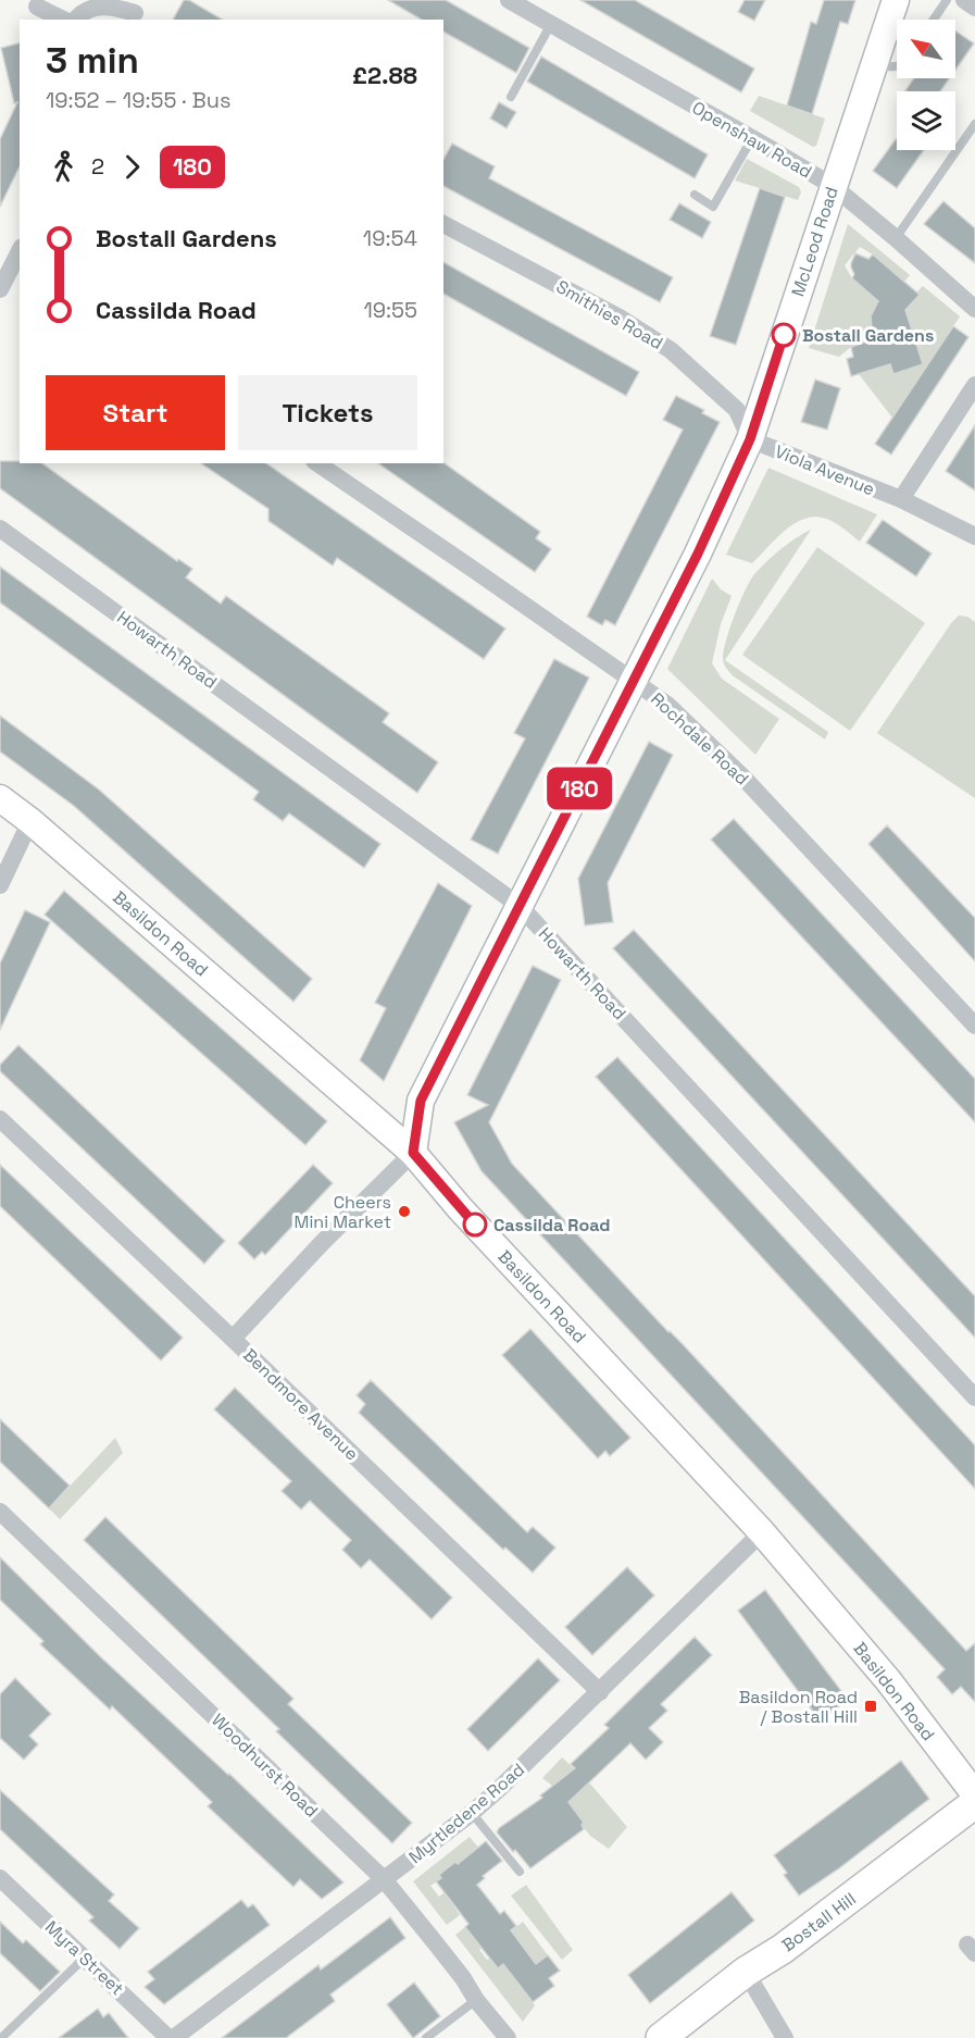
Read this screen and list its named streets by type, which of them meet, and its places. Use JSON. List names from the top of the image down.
{
  "streets": {
    "main road": ["McLeod Road", "Basildon Road", "Bostall Hill"],
    "street": [
      "Openshaw Road",
      "Smithies Road",
      "Viola Avenue",
      "Howarth Road",
      "Rochdale Road",
      "Bendmore Avenue",
      "Woodhurst Road",
      "Myrtledene Road",
      "Myra Street"
    ]
  },
  "crossings": [
    ["Openshaw Road", "McLeod Road"],
    ["McLeod Road", "Smithies Road"],
    ["McLeod Road", "Viola Avenue"],
    ["McLeod Road", "Howarth Road"],
    ["McLeod Road", "Rochdale Road"],
    ["McLeod Road", "Basildon Road"],
    ["Smithies Road", "Viola Avenue"],
    ["Basildon Road", "Myrtledene Road"],
    ["Basildon Road", "Bostall Hill"],
    ["Bendmore Avenue", "Myrtledene Road"],
    ["Woodhurst Road", "Myrtledene Road"],
    ["Myrtledene Road", "Myra Street"]
  ],
  "places": {
    "other": ["Bostall Gardens", "Cheers Mini Market", "Cassilda Road"],
    "transit": ["Basildon Road / Bostall Hill"]
  },
  "lines": ["bus line 180"],
  "north": "top left",
  "page": {
    "on_map": "180",
    "heading": ["3 min", "19:52 – 19:55 · Bus", "£2.88"],
    "legs": ["2", "180"],
    "list": [
      {
        "name": "Bostall Gardens",
        "value": "19:54"
      },
      {
        "name": "Cassilda Road",
        "value": "19:55"
      }
    ],
    "buttons": ["Start", "Tickets"]
  }
}
